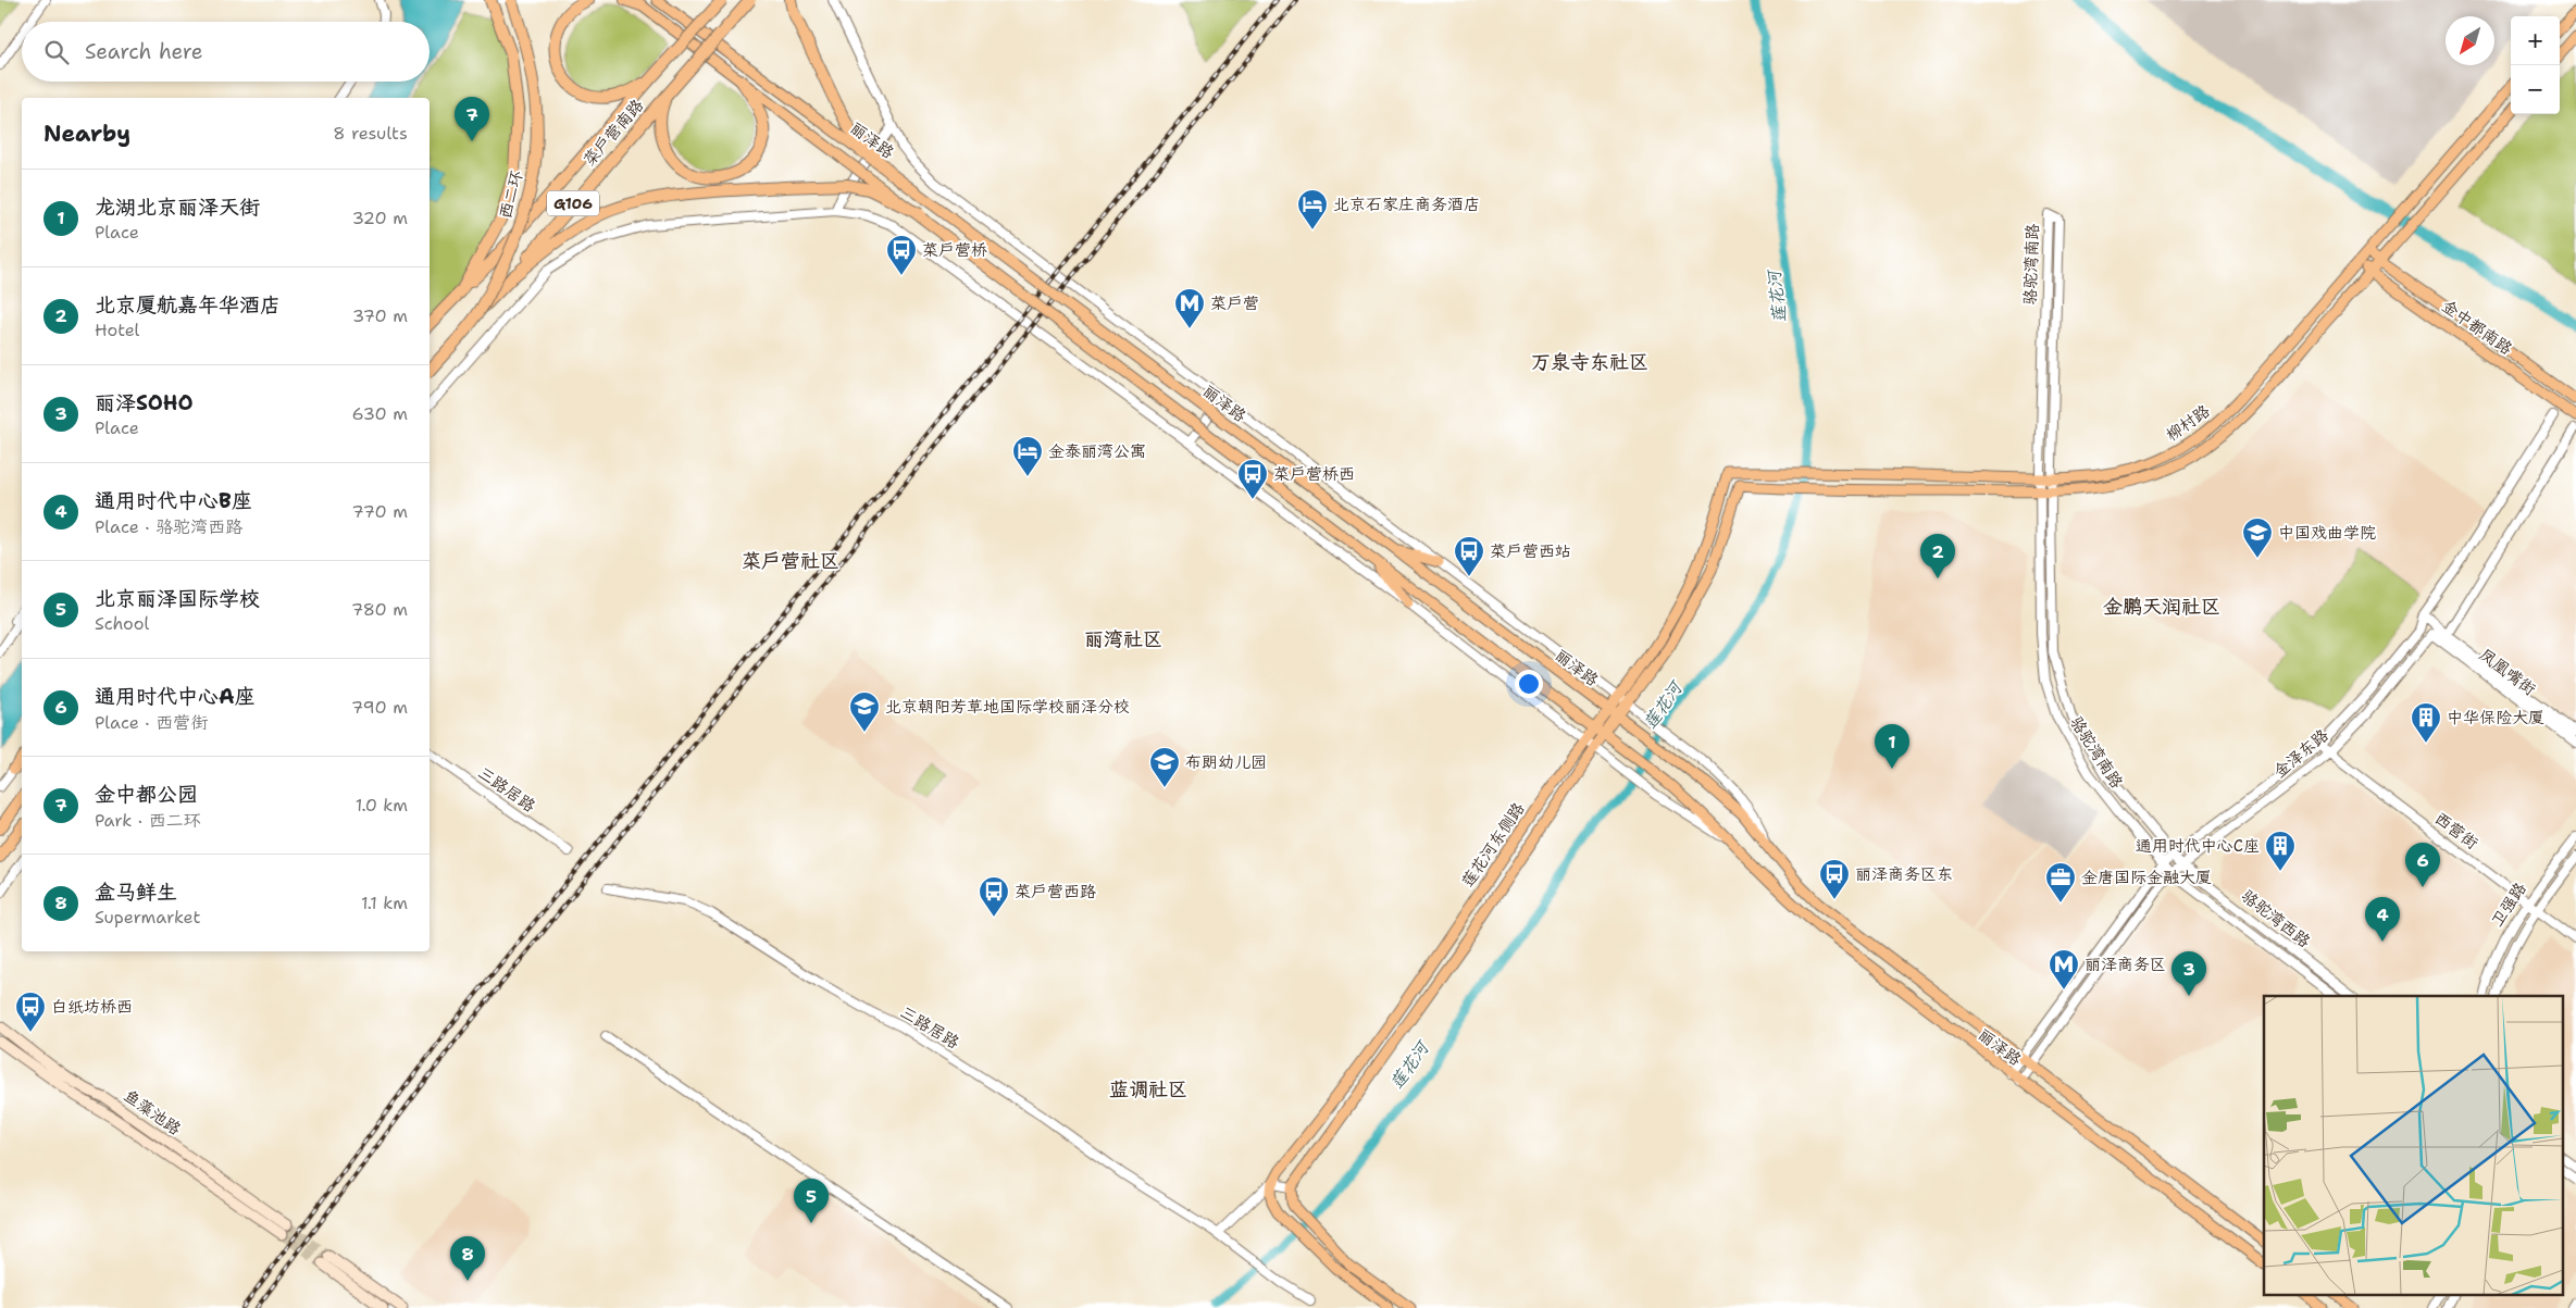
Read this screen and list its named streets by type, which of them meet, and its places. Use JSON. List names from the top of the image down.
{
  "streets": {
    "highway": ["菜户营南路", "西二环", "G106"],
    "main road": [
      "丽泽路",
      "金中都南路",
      "柳村路",
      "莲花河东侧路",
      "鱼藻池路"
    ],
    "street": [
      "骆驼湾南路",
      "凤凰嘴街",
      "金泽东路",
      "三路居路",
      "西营街",
      "卫强路",
      "骆驼湾西路"
    ]
  },
  "crossings": [
    ["菜户营南路", "西二环"],
    ["菜户营南路", "G106"],
    ["丽泽路", "金泽东路"],
    ["丽泽路", "莲花河东侧路"],
    ["骆驼湾南路", "柳村路"],
    ["骆驼湾南路", "金泽东路"],
    ["骆驼湾南路", "骆驼湾西路"],
    ["金中都南路", "柳村路"],
    ["柳村路", "莲花河东侧路"],
    ["凤凰嘴街", "金泽东路"],
    ["金泽东路", "西营街"],
    ["金泽东路", "骆驼湾西路"],
    ["西营街", "卫强路"]
  ],
  "districts": [
    "万泉寺东社区",
    "菜户营社区",
    "金鹏天润社区",
    "丽湾社区",
    "蓝调社区"
  ],
  "water": ["莲花河"],
  "places": {
    "hotel": ["北京石家庄商务酒店", "金泰丽湾公寓"],
    "bus stop": [
      "菜户营桥",
      "菜户营桥西",
      "菜户营西站",
      "丽泽商务区东",
      "菜户营西路",
      "白纸坊桥西"
    ],
    "metro station": ["菜户营", "丽泽商务区"],
    "school or university": ["中国戏曲学院", "北京朝阳芳草地国际学校丽泽分校", "布朗幼儿园"],
    "building": ["中华保险大厦", "通用时代中心C座"],
    "office": ["金唐国际金融大厦"]
  },
  "north": "bottom left",
  "page": {
    "map_buttons": ["+", "−"],
    "search": "Search here",
    "pins": [
      "7",
      "2",
      "1",
      "6",
      "4",
      "3",
      "5",
      "8"
    ],
    "heading": ["Nearby", "8 results"],
    "list": [
      {
        "mark": "1",
        "name": "龙湖北京丽泽天街",
        "note": "Place",
        "value": "320 m"
      },
      {
        "mark": "2",
        "name": "北京厦航嘉年华酒店",
        "note": "Hotel",
        "value": "370 m"
      },
      {
        "mark": "3",
        "name": "丽泽SOHO",
        "note": "Place",
        "value": "630 m"
      },
      {
        "mark": "4",
        "name": "通用时代中心B座",
        "note": "Place · 骆驼湾西路",
        "value": "770 m"
      },
      {
        "mark": "5",
        "name": "北京丽泽国际学校",
        "note": "School",
        "value": "780 m"
      },
      {
        "mark": "6",
        "name": "通用时代中心A座",
        "note": "Place · 西营街",
        "value": "790 m"
      },
      {
        "mark": "7",
        "name": "金中都公园",
        "note": "Park · 西二环",
        "value": "1.0 km"
      },
      {
        "mark": "8",
        "name": "盒马鲜生",
        "note": "Supermarket",
        "value": "1.1 km"
      }
    ]
  }
}
